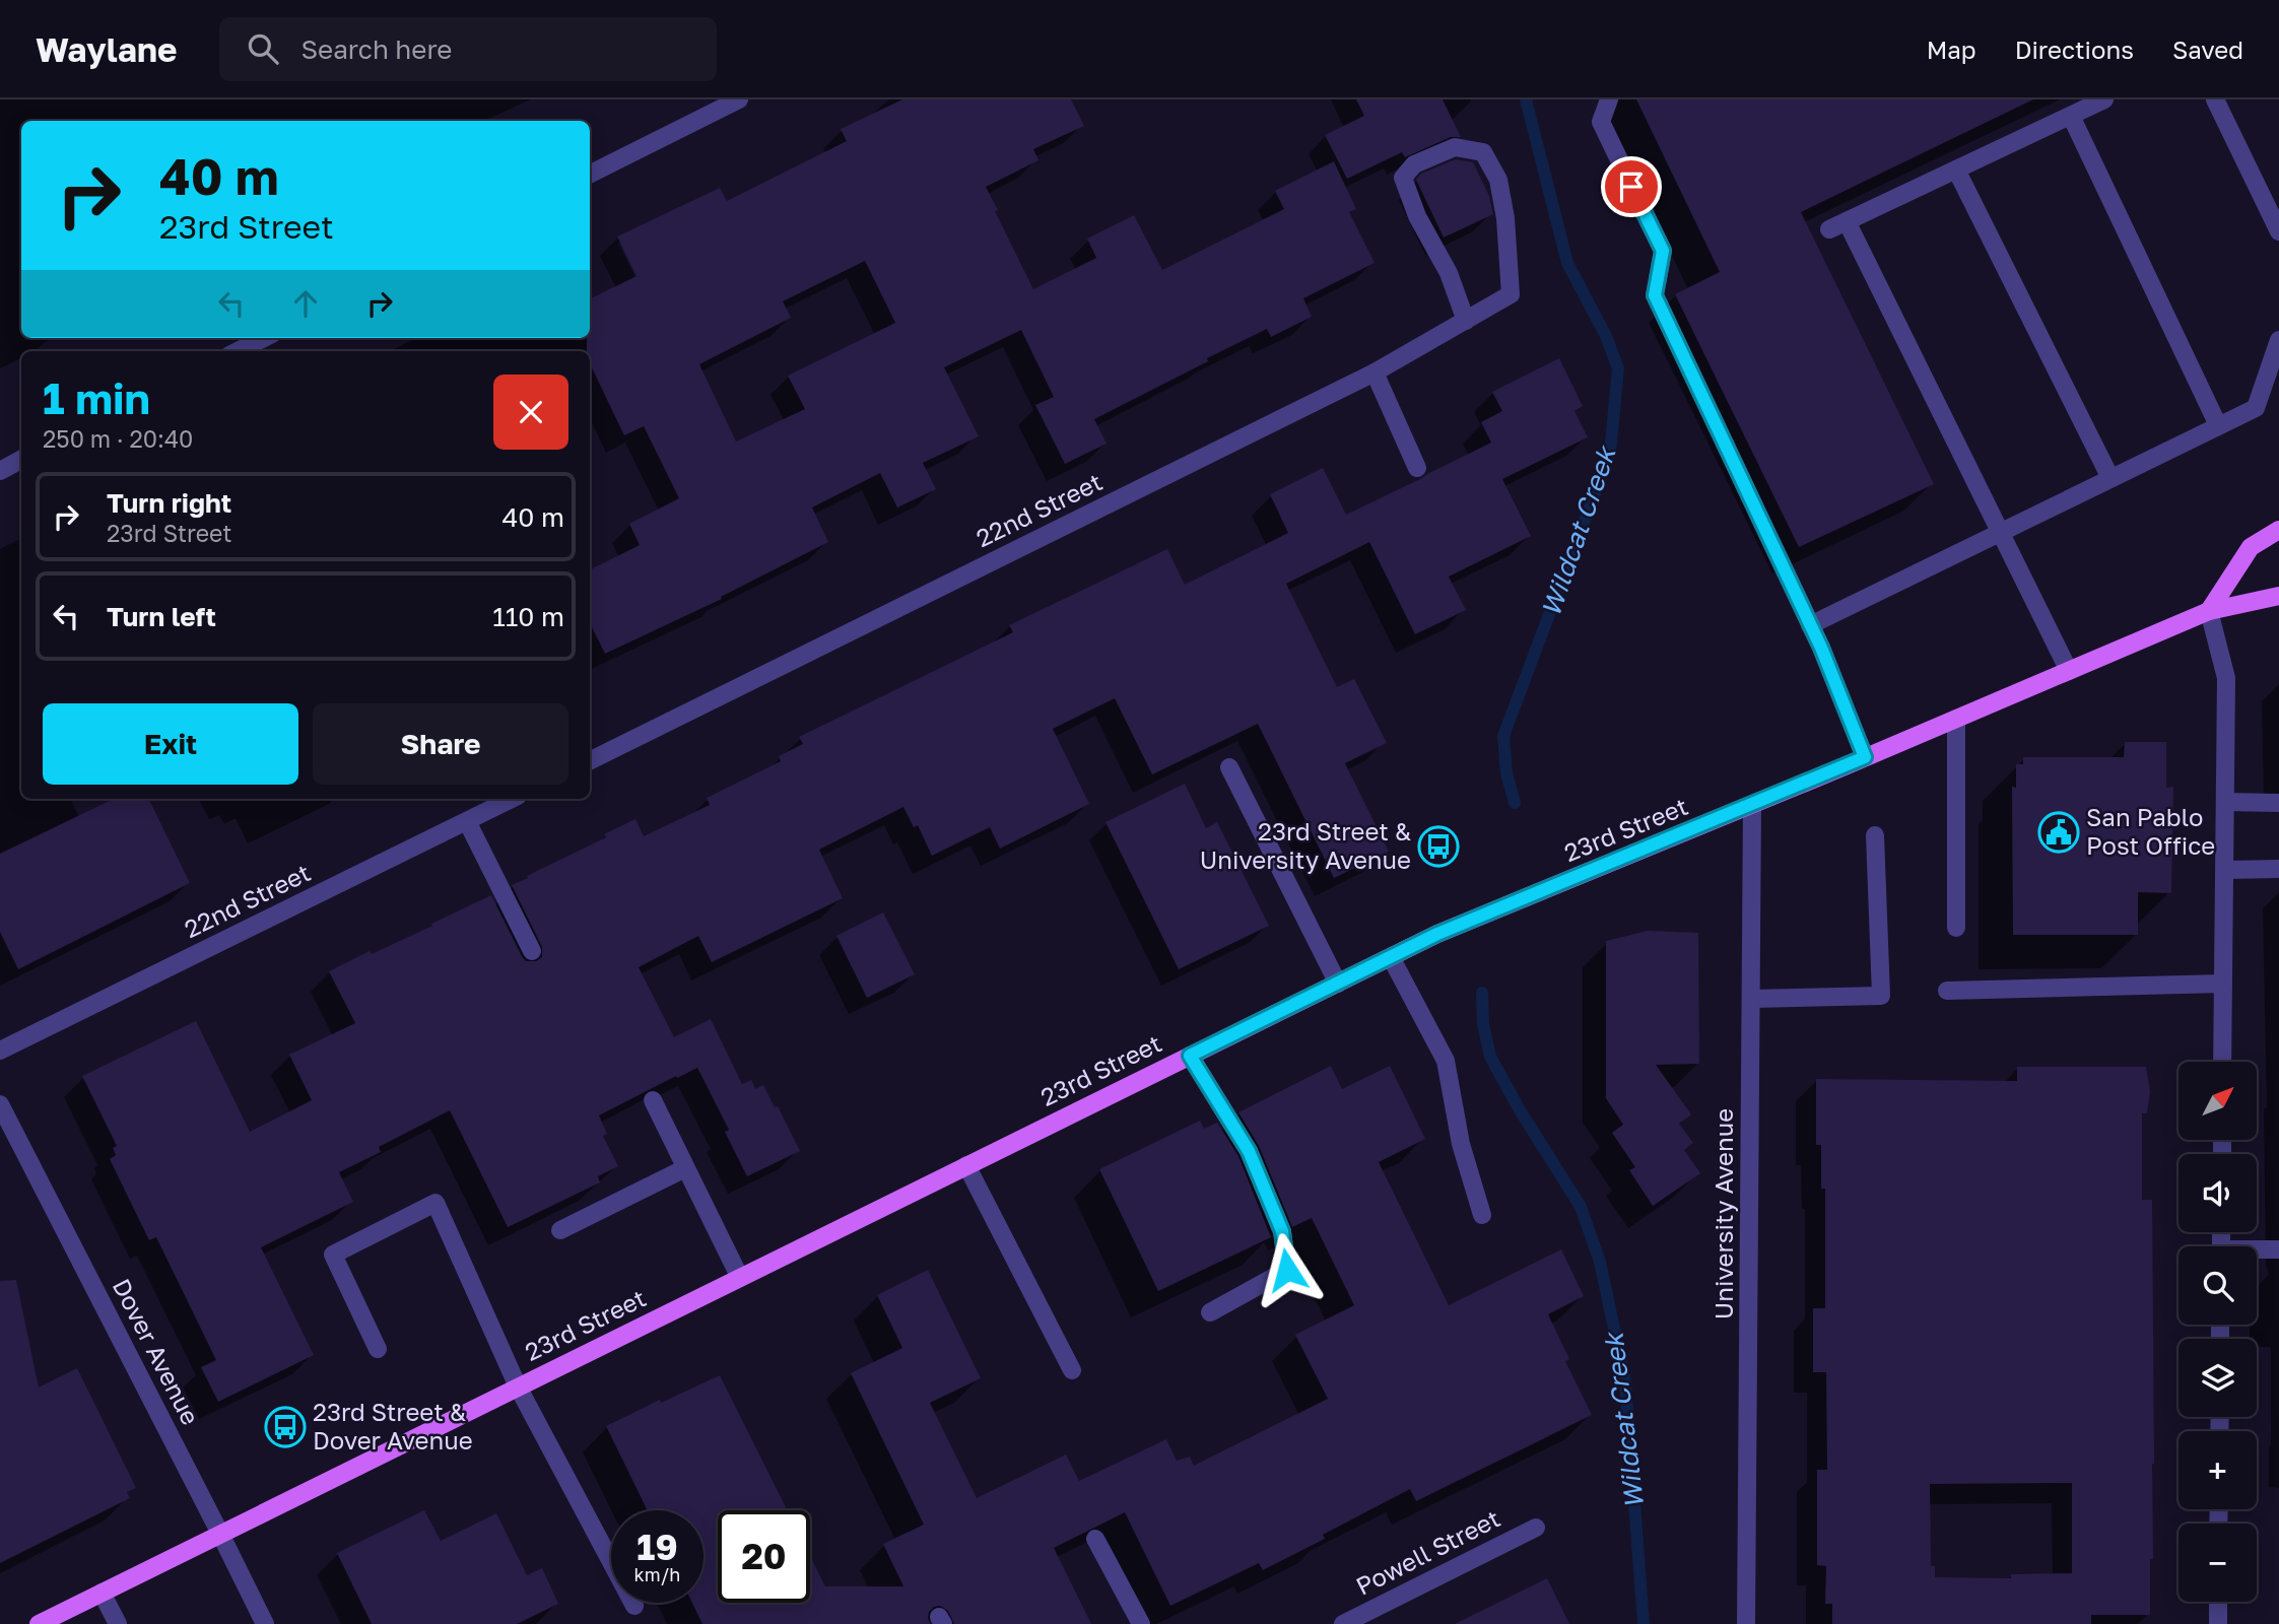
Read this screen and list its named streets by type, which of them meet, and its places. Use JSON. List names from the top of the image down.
{
  "streets": {
    "main road": ["23rd Street"],
    "street": [
      "22nd Street",
      "University Avenue",
      "Dover Avenue",
      "Powell Street"
    ]
  },
  "crossings": [
    ["23rd Street", "University Avenue"],
    ["23rd Street", "Dover Avenue"]
  ],
  "water": ["Wildcat Creek"],
  "places": {
    "public building": ["San Pablo Post Office"],
    "bus stop": ["23rd Street & University Avenue", "23rd Street & Dover Avenue"]
  },
  "north": "top right",
  "page": {
    "header": "Waylane",
    "search": "Search here",
    "nav": ["Map", "Directions", "Saved"],
    "turn": ["40 m", "23rd Street"],
    "heading": ["1 min", "250 m · 20:40"],
    "list": [
      {
        "name": "Turn right",
        "note": "23rd Street",
        "value": "40 m"
      },
      {
        "name": "Turn left",
        "value": "110 m"
      }
    ],
    "buttons": ["Exit", "Share"],
    "map_buttons": ["+", "−"],
    "speed": "19 km/h",
    "limit": "20"
  }
}
